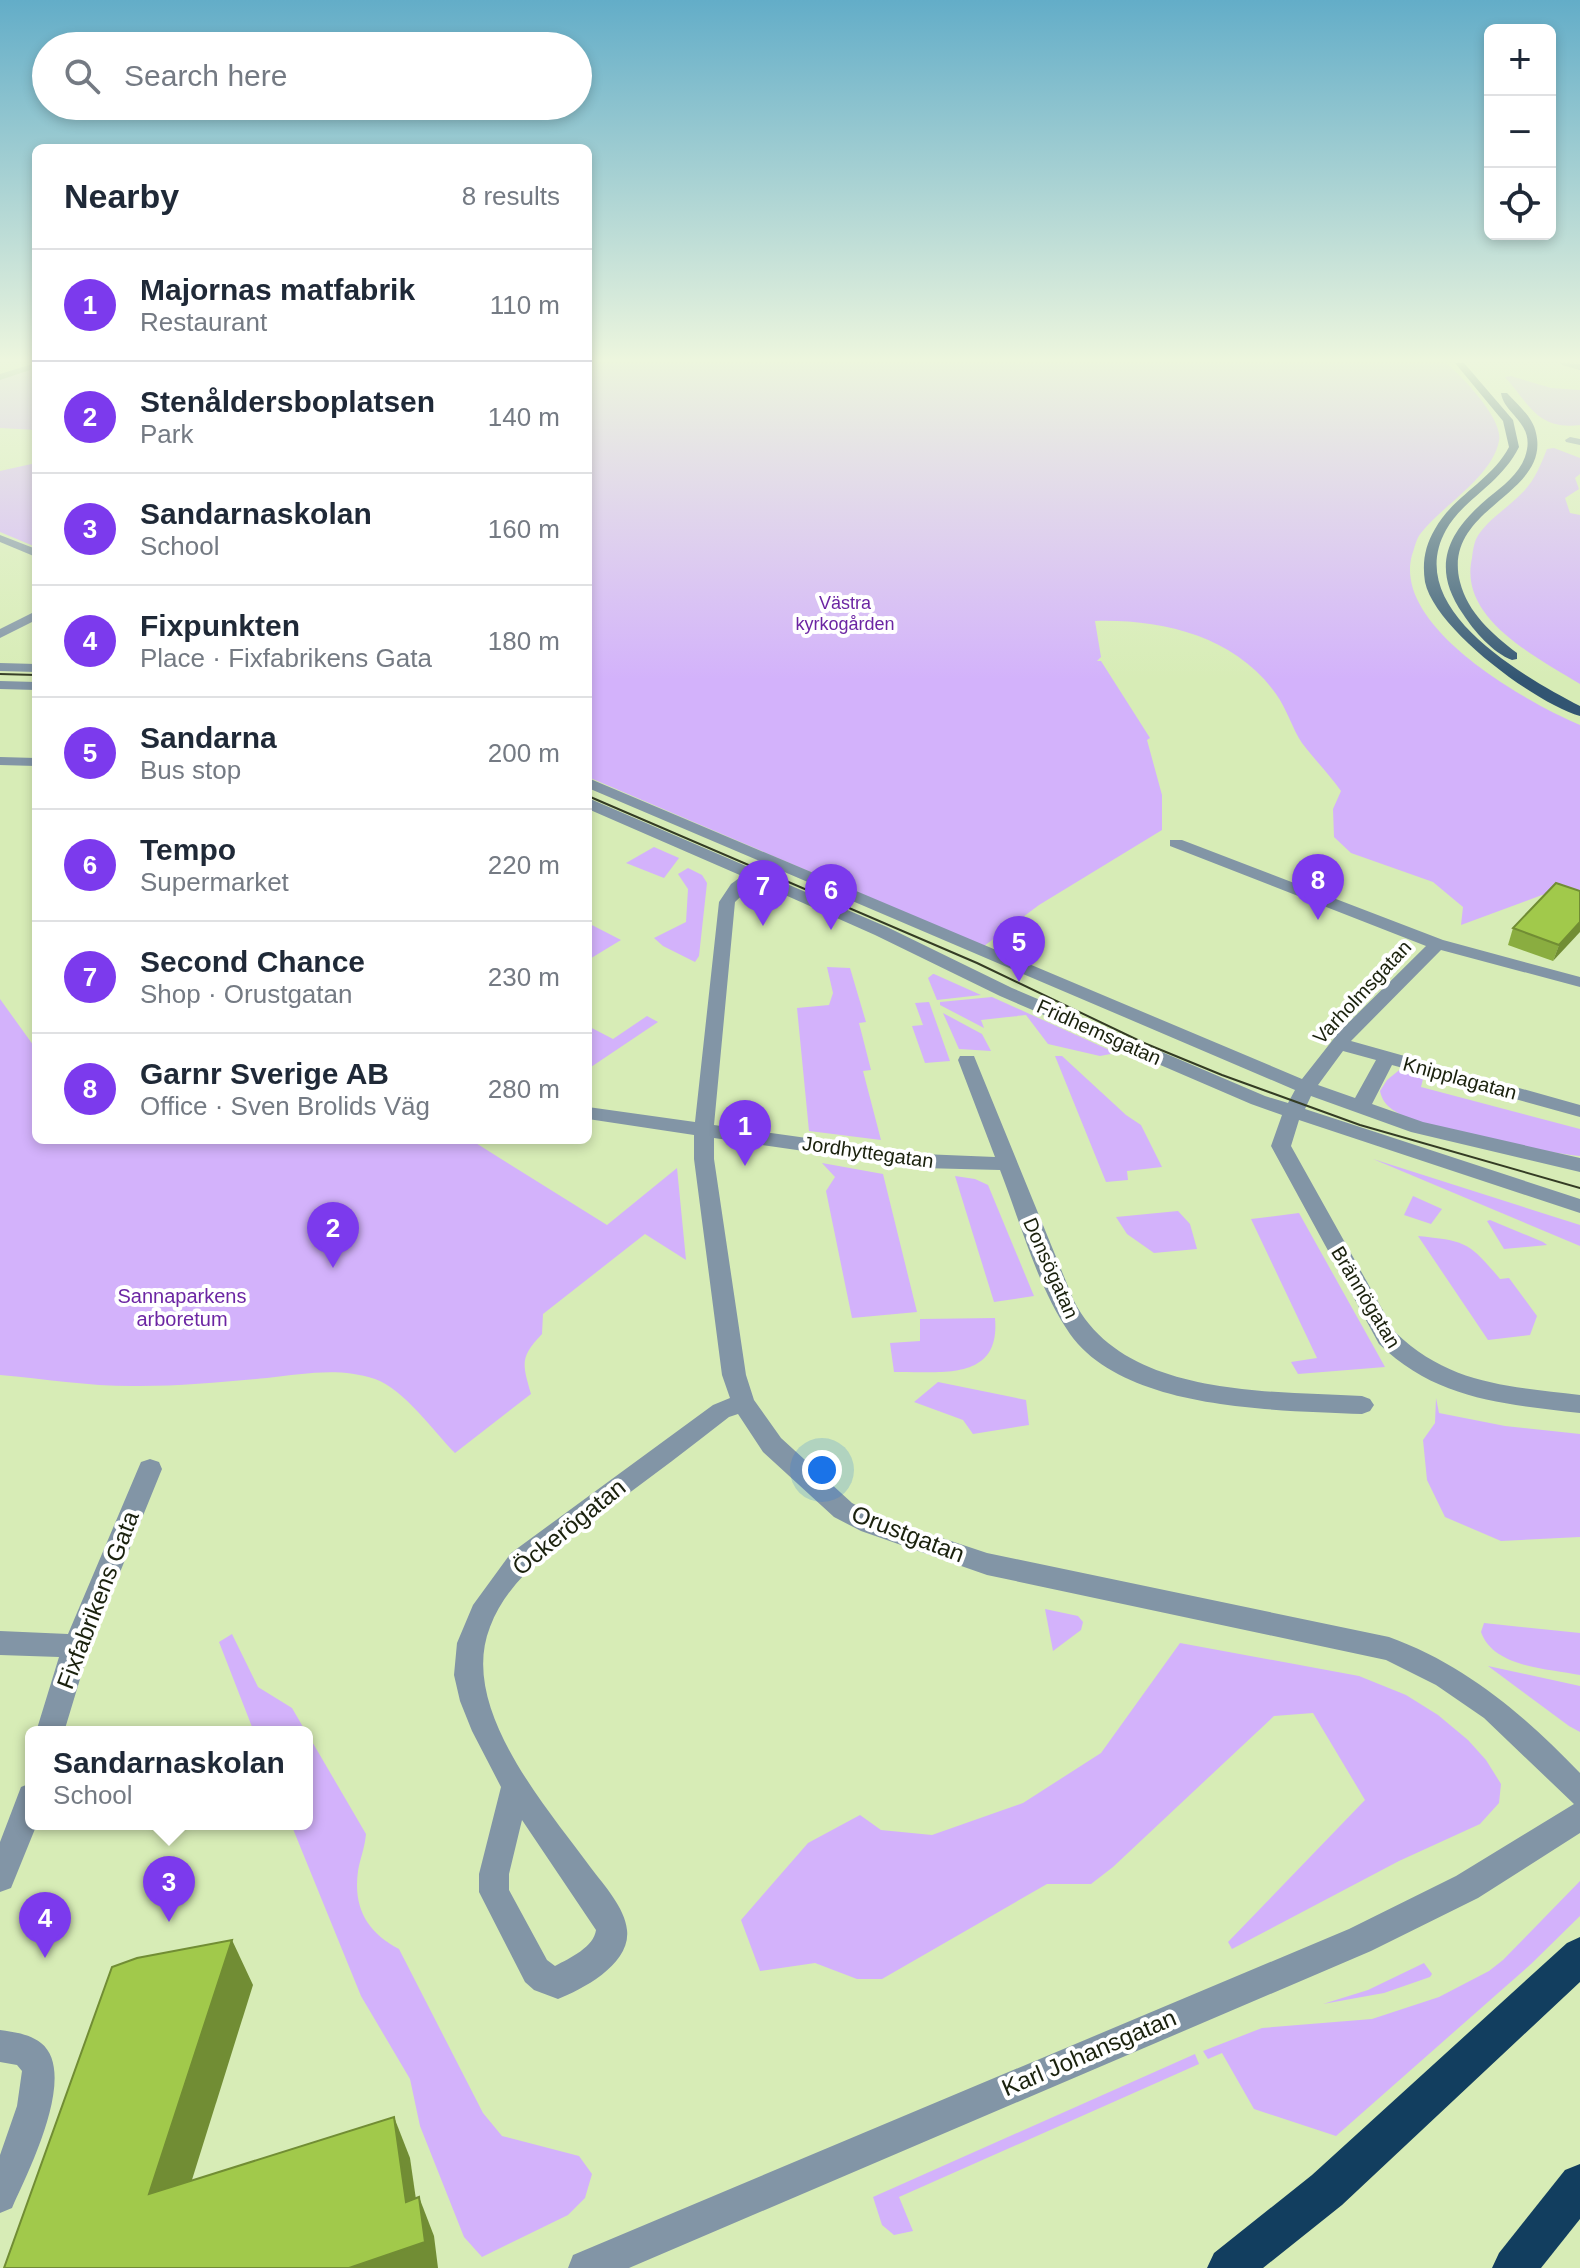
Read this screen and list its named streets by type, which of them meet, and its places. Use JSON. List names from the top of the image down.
{
  "streets": {
    "street": [
      "Varholmsgatan",
      "Fridhemsgatan",
      "Knipplagatan",
      "Jordhyttegatan",
      "Donsögatan",
      "Brännögatan",
      "Öckerögatan",
      "Orustgatan",
      "Fixfabrikens Gata",
      "Karl Johansgatan"
    ]
  },
  "crossings": [
    ["Varholmsgatan", "Fridhemsgatan"],
    ["Varholmsgatan", "Knipplagatan"],
    ["Varholmsgatan", "Brännögatan"],
    ["Fridhemsgatan", "Brännögatan"],
    ["Fridhemsgatan", "Orustgatan"],
    ["Jordhyttegatan", "Donsögatan"],
    ["Jordhyttegatan", "Orustgatan"],
    ["Öckerögatan", "Orustgatan"]
  ],
  "parks": ["Västra kyrkogården", "Sannaparkens arboretum"],
  "page": {
    "map_buttons": ["+", "−"],
    "search": "Search here",
    "heading": ["Nearby", "8 results"],
    "list": [
      {
        "mark": "1",
        "name": "Majornas matfabrik",
        "note": "Restaurant",
        "value": "110 m"
      },
      {
        "mark": "2",
        "name": "Stenåldersboplatsen",
        "note": "Park",
        "value": "140 m"
      },
      {
        "mark": "3",
        "name": "Sandarnaskolan",
        "note": "School",
        "value": "160 m"
      },
      {
        "mark": "4",
        "name": "Fixpunkten",
        "note": "Place · Fixfabrikens Gata",
        "value": "180 m"
      },
      {
        "mark": "5",
        "name": "Sandarna",
        "note": "Bus stop",
        "value": "200 m"
      },
      {
        "mark": "6",
        "name": "Tempo",
        "note": "Supermarket",
        "value": "220 m"
      },
      {
        "mark": "7",
        "name": "Second Chance",
        "note": "Shop · Orustgatan",
        "value": "230 m"
      },
      {
        "mark": "8",
        "name": "Garnr Sverige AB",
        "note": "Office · Sven Brolids Väg",
        "value": "280 m"
      }
    ],
    "pins": [
      "8",
      "7",
      "6",
      "5",
      "1",
      "2",
      "3",
      "4"
    ],
    "popup": ["Sandarnaskolan", "School"]
  }
}
